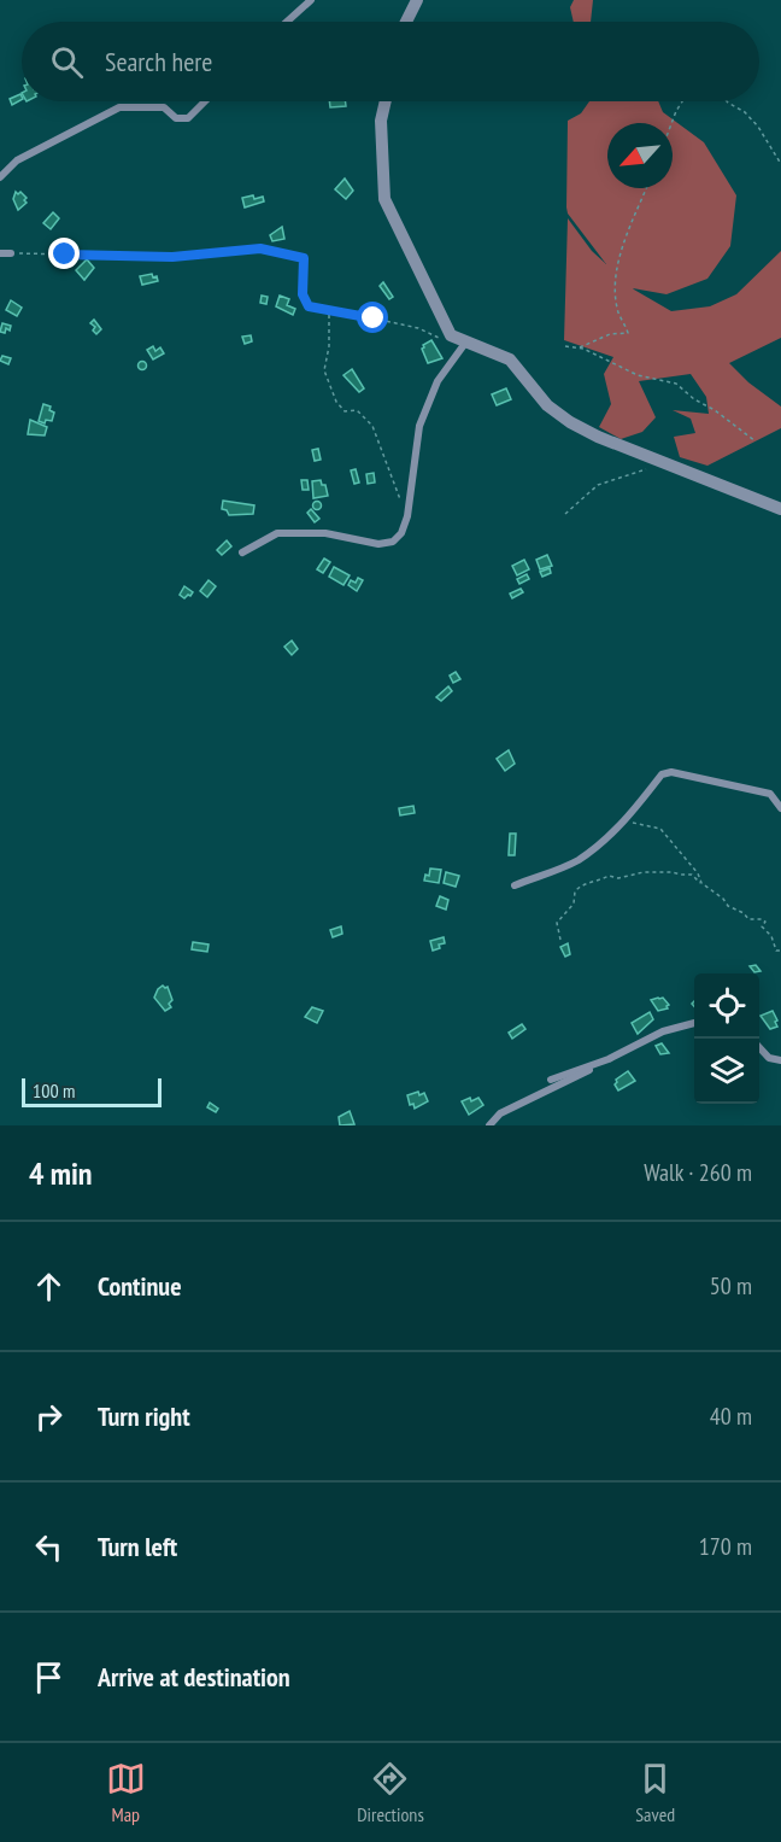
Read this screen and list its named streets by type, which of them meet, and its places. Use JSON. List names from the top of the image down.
{
  "scale_bar": "100 m",
  "north": "bottom left",
  "page": {
    "search": "Search here",
    "scale": "100 m",
    "heading": ["4 min", "Walk · 260 m"],
    "list": [
      ["Continue", "50 m"],
      ["Turn right", "40 m"],
      ["Turn left", "170 m"],
      "Arrive at destination"
    ],
    "nav": ["Map", "Directions", "Saved"]
  }
}
